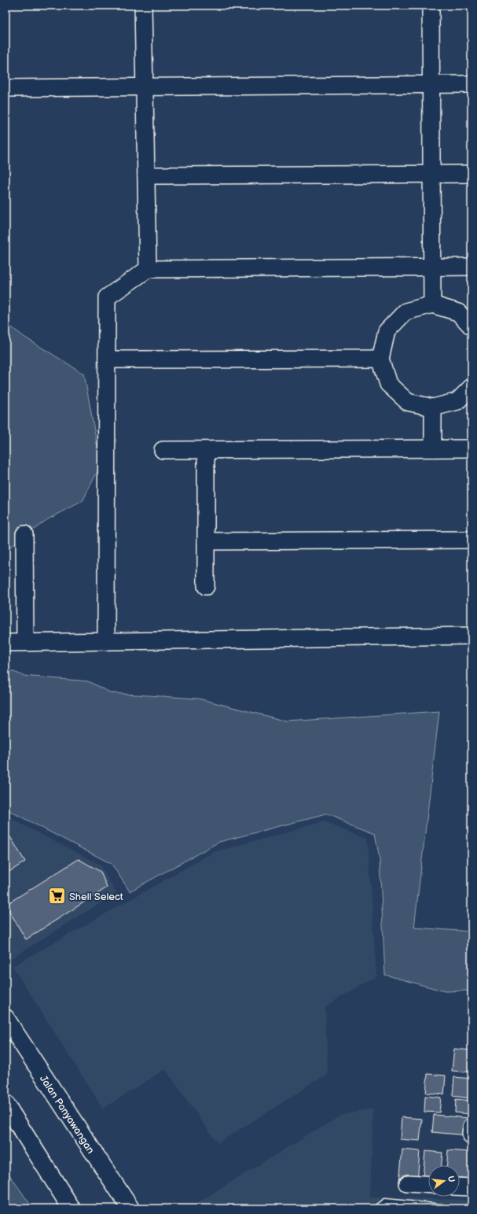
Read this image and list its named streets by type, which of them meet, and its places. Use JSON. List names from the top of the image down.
{
  "streets": {
    "main road": ["Jalan Panyawangan"]
  },
  "places": {
    "supermarket": ["Shell Select"]
  },
  "north": "right"
}
